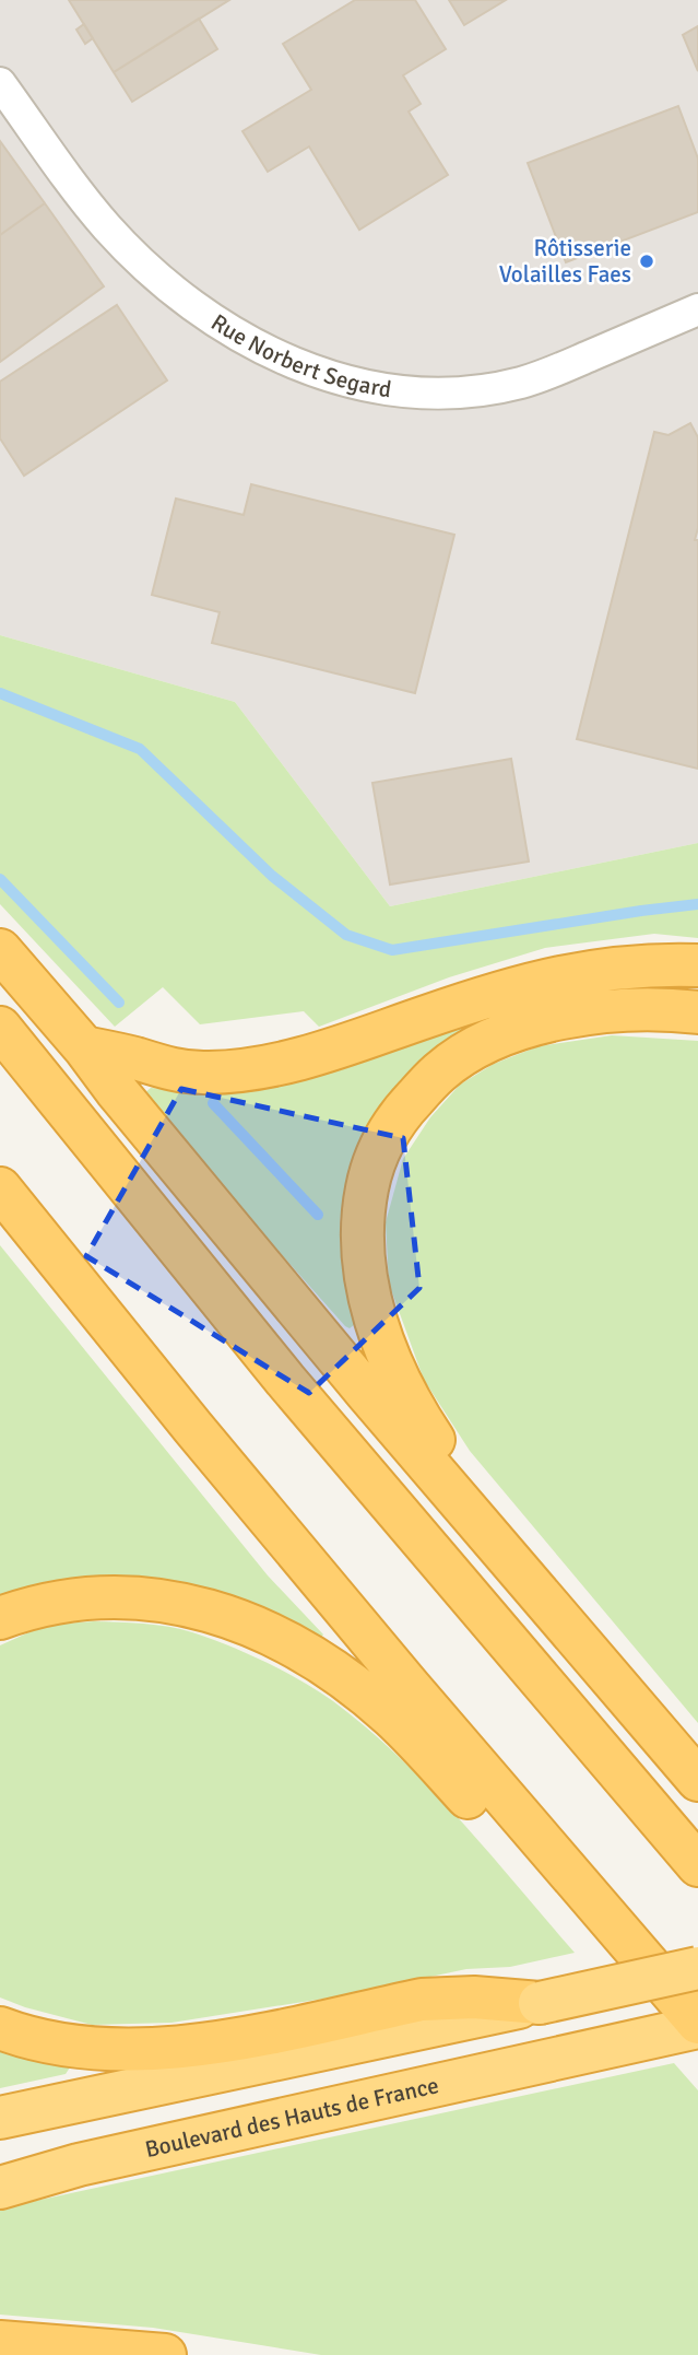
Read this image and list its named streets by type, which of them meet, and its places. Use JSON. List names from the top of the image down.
{
  "streets": {
    "highway": ["Boulevard des Hauts de France"],
    "street": ["Rue Norbert Segard"]
  },
  "places": ["Rôtisserie Volailles Faes"]
}
